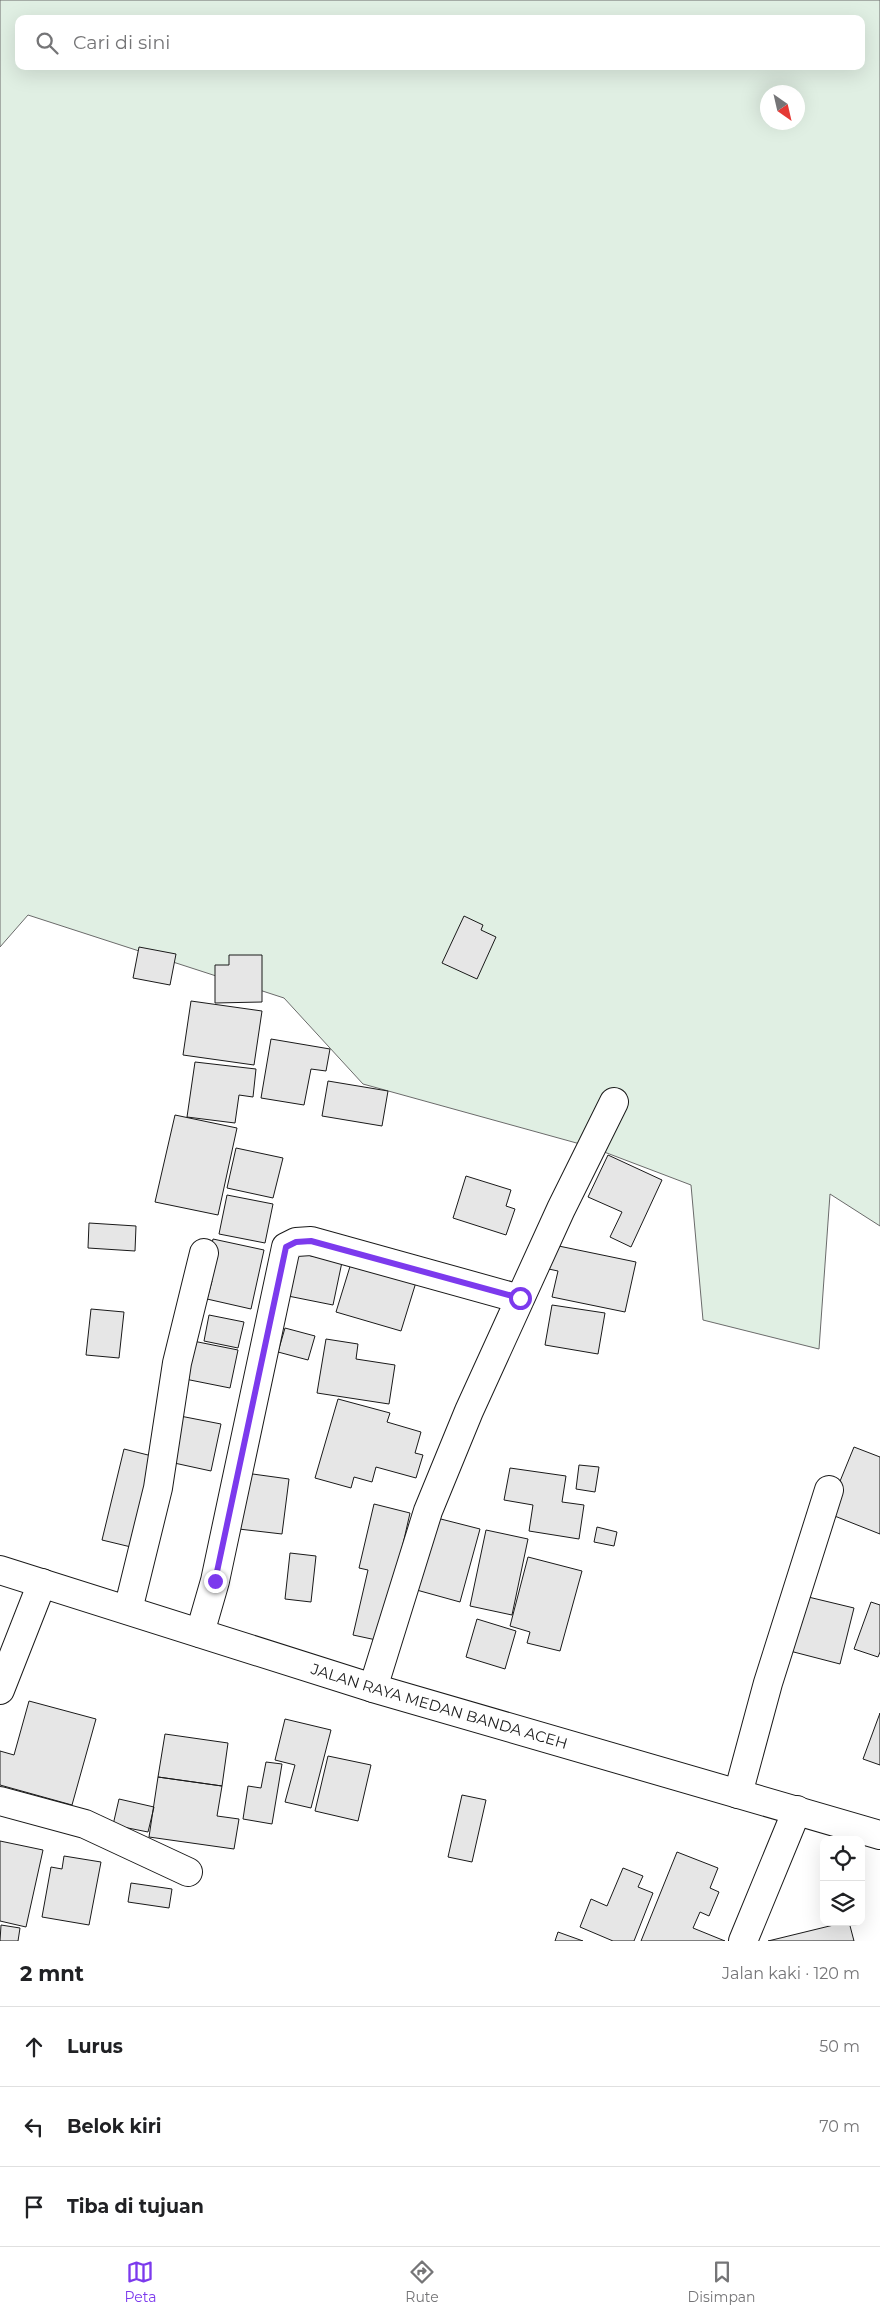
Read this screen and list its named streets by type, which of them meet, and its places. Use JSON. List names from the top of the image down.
{
  "streets": {
    "main road": ["JALAN RAYA MEDAN BANDA ACEH"]
  },
  "north": "bottom right",
  "page": {
    "search": "Cari di sini",
    "heading": ["2 mnt", "Jalan kaki · 120 m"],
    "list": [
      ["Lurus", "50 m"],
      ["Belok kiri", "70 m"],
      "Tiba di tujuan"
    ],
    "nav": ["Peta", "Rute", "Disimpan"]
  }
}
